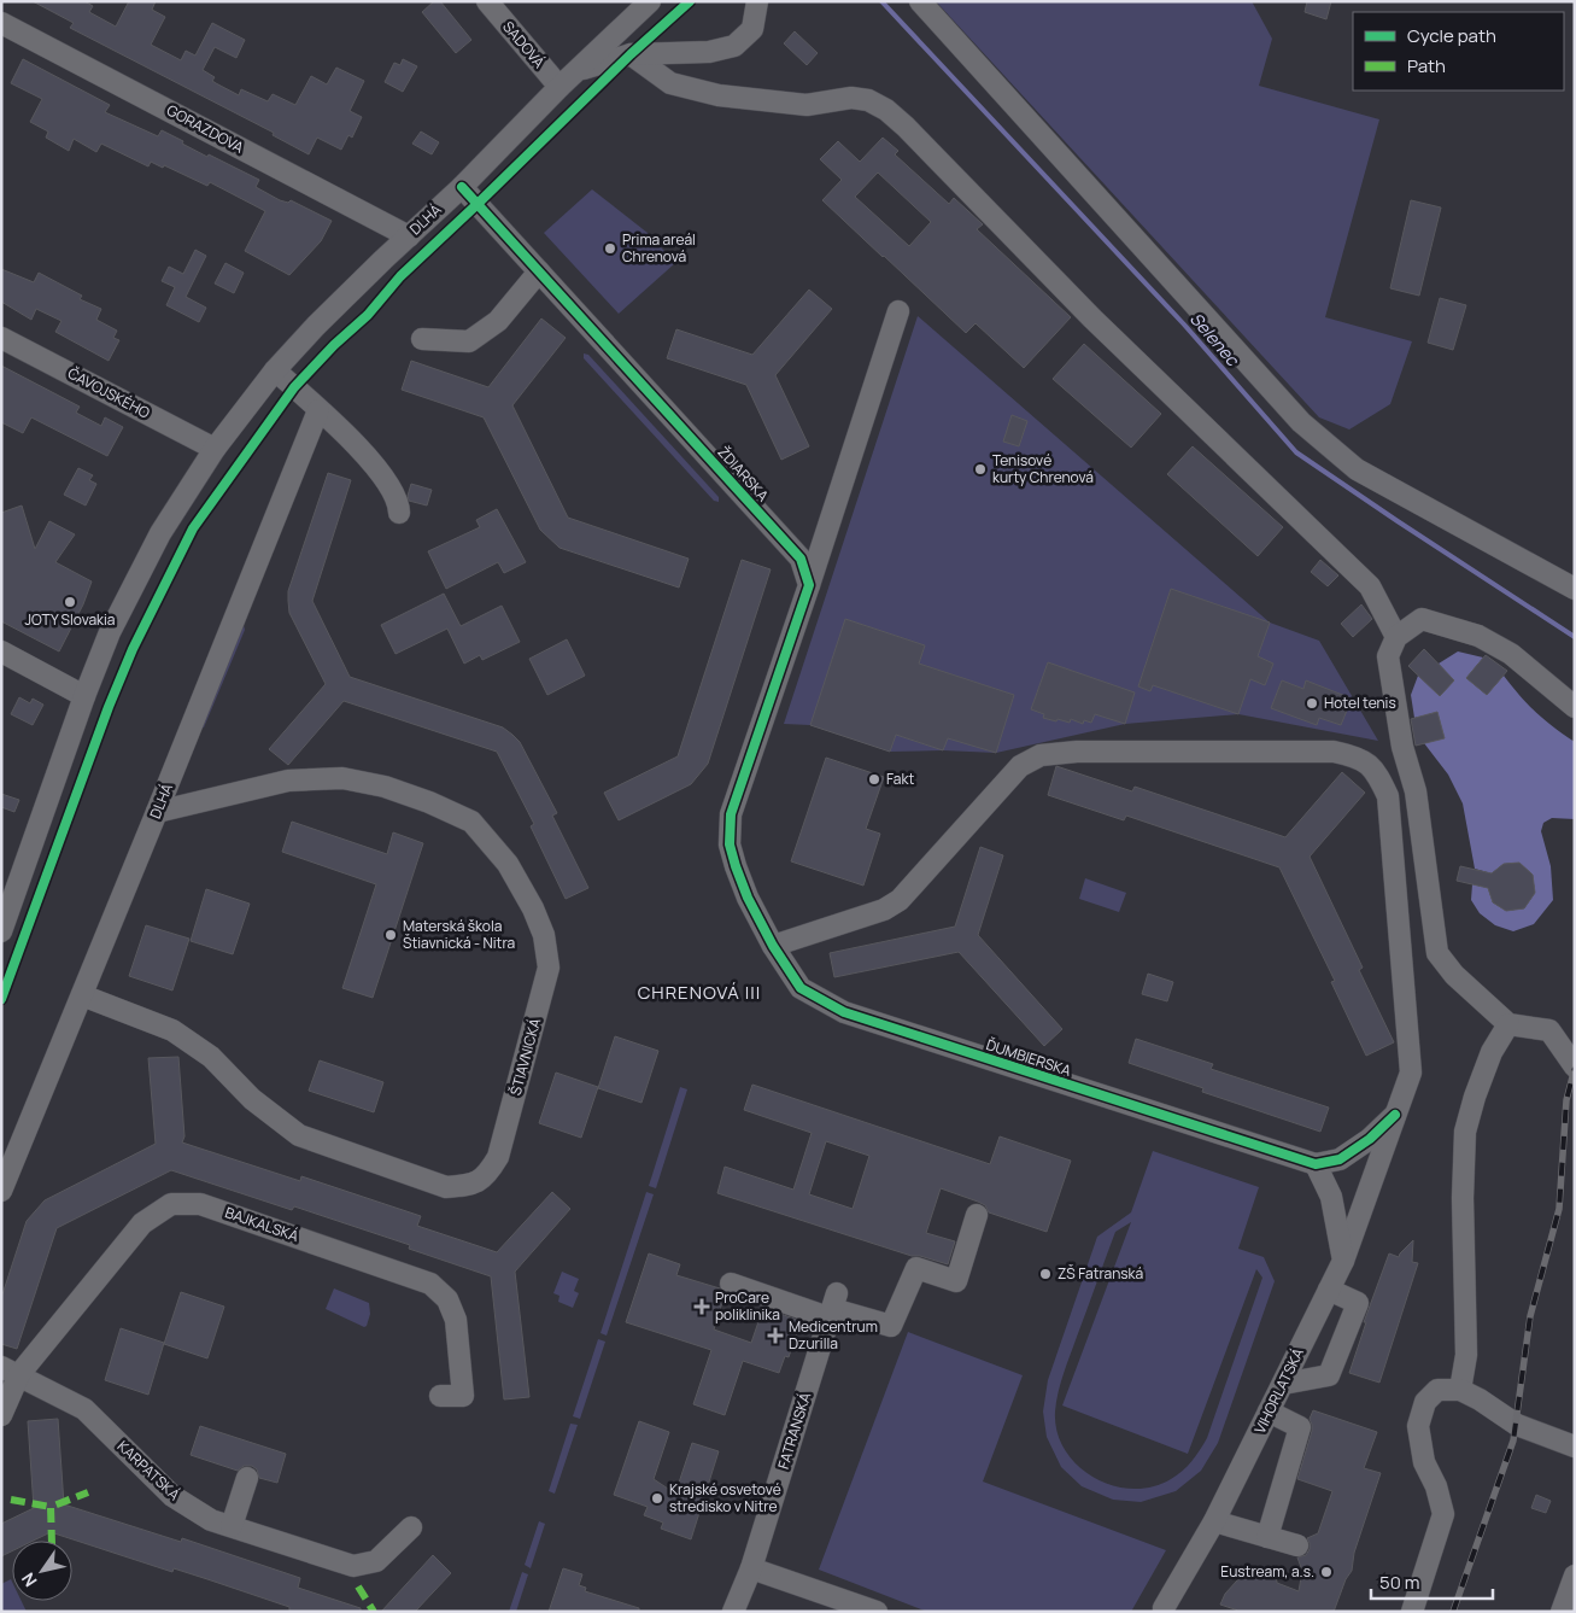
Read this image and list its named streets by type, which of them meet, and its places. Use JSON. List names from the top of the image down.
{
  "streets": {
    "street": [
      "SADOVÁ",
      "GORAZDOVA",
      "DLHÁ",
      "ČAVOJSKÉHO",
      "ŽDIARSKA",
      "ŠTIAVNICKÁ",
      "ĎUMBIERSKA",
      "BAJKALSKÁ",
      "VIHORLATSKÁ",
      "FATRANSKÁ",
      "KARPATSKÁ"
    ]
  },
  "crossings": [
    ["SADOVÁ", "DLHÁ"],
    ["GORAZDOVA", "DLHÁ"],
    ["DLHÁ", "ČAVOJSKÉHO"],
    ["DLHÁ", "ŽDIARSKA"],
    ["DLHÁ", "ŠTIAVNICKÁ"],
    ["ŽDIARSKA", "ĎUMBIERSKA"],
    ["BAJKALSKÁ", "KARPATSKÁ"]
  ],
  "districts": ["CHRENOVÁ III"],
  "water": ["Selenec"],
  "places": {
    "other": [
      "Prima areál Chrenová",
      "Tenisové kurty Chrenová",
      "JOTY Slovakia",
      "Hotel tenis",
      "Fakt",
      "Materská škola Štiavnická - Nitra",
      "ZŠ Fatranská",
      "Krajské osvetové stredisko v Nitre",
      "Eustream, a.s."
    ],
    "health": ["ProCare poliklinika", "Medicentrum Dzurilla"]
  },
  "legend": ["Cycle path", "Path"],
  "scale_bar": "50 m",
  "north": "bottom left"
}
